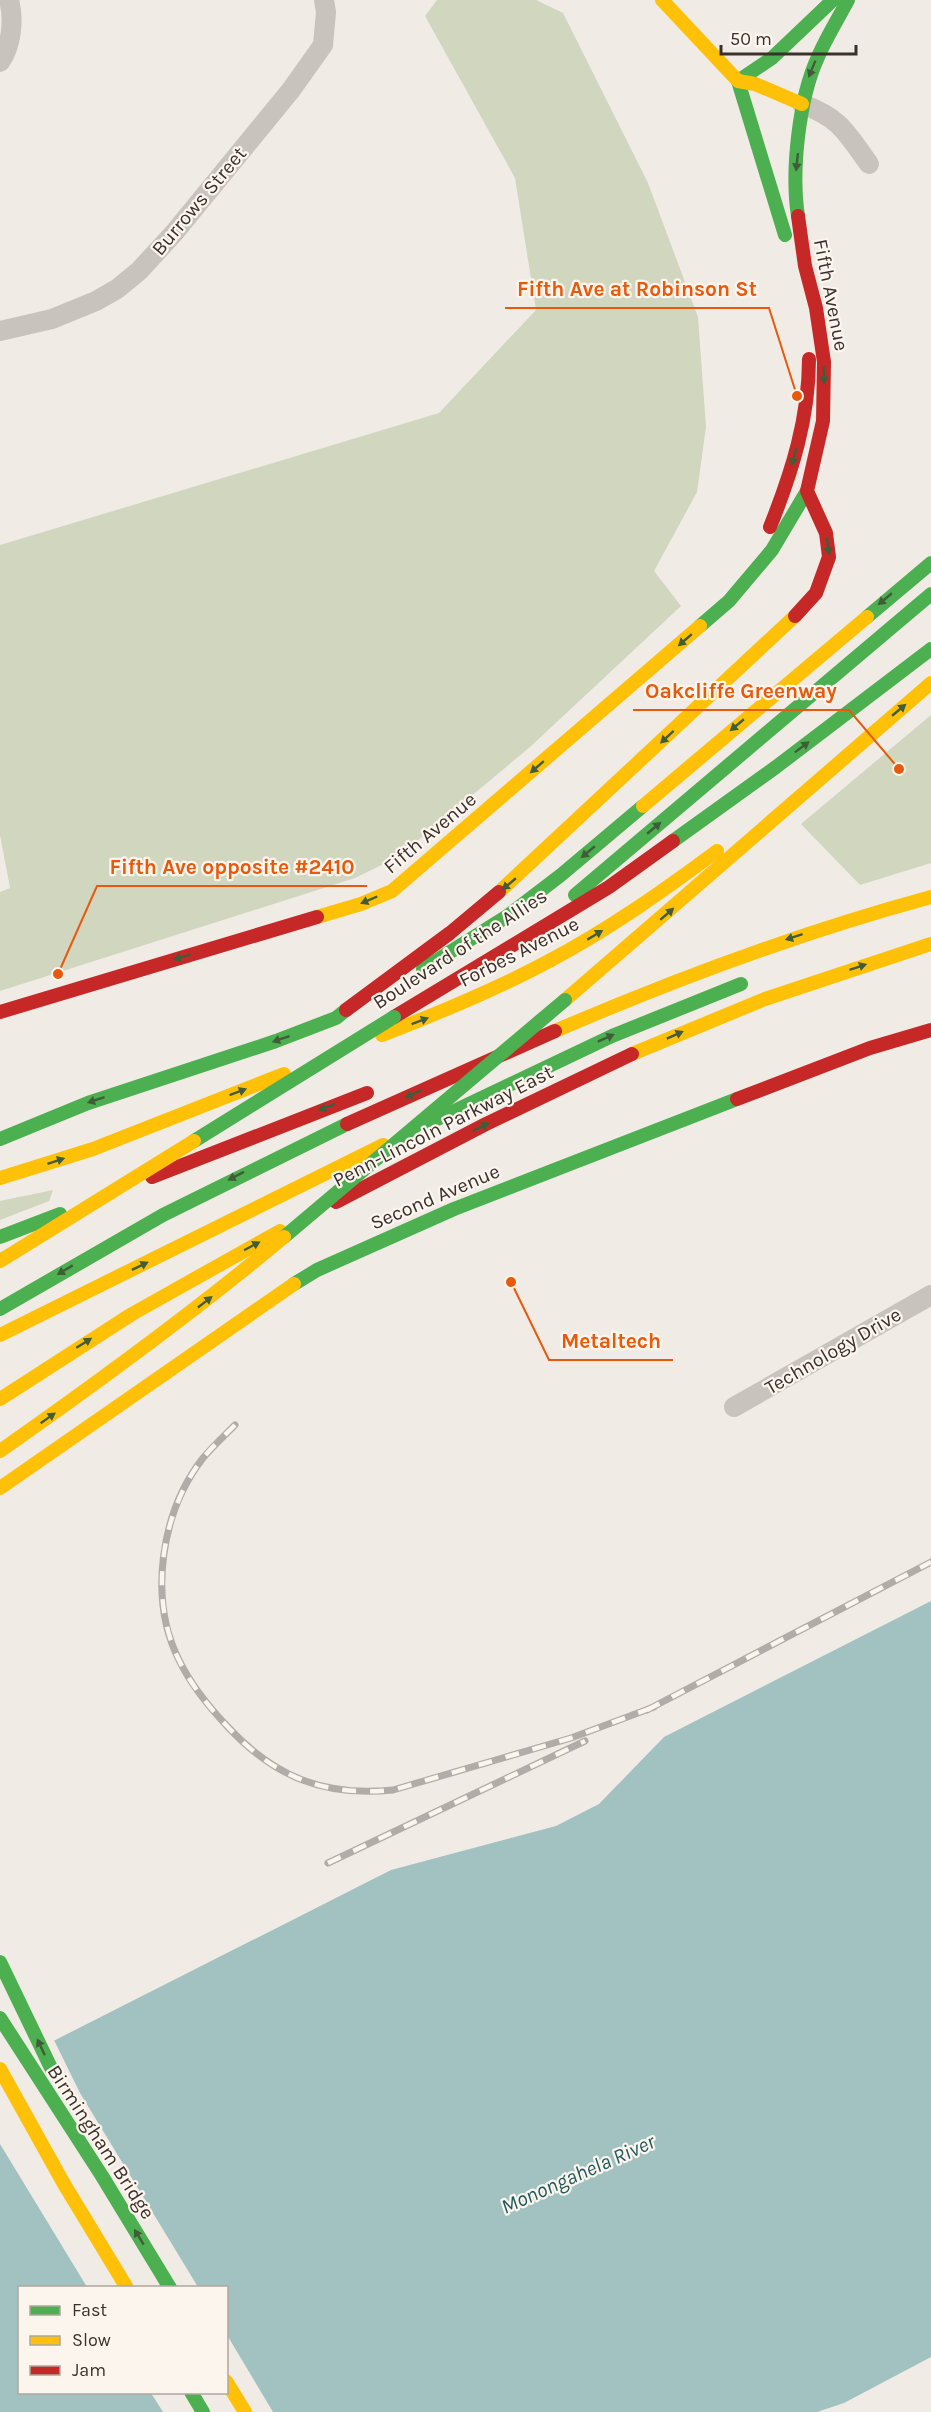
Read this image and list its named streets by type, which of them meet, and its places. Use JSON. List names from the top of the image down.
{
  "streets": {
    "main road": [
      "Fifth Avenue",
      "Boulevard of the Allies",
      "Forbes Avenue",
      "Penn-Lincoln Parkway East",
      "Second Avenue",
      "Birmingham Bridge"
    ],
    "street": ["Burrows Street", "Technology Drive"]
  },
  "water": ["Monongahela River"],
  "places": [
    "Fifth Ave at Robinson St",
    "Oakcliffe Greenway",
    "Fifth Ave opposite #2410",
    "Metaltech"
  ],
  "legend": ["Fast", "Slow", "Jam"],
  "scale_bar": "50 m"
}
